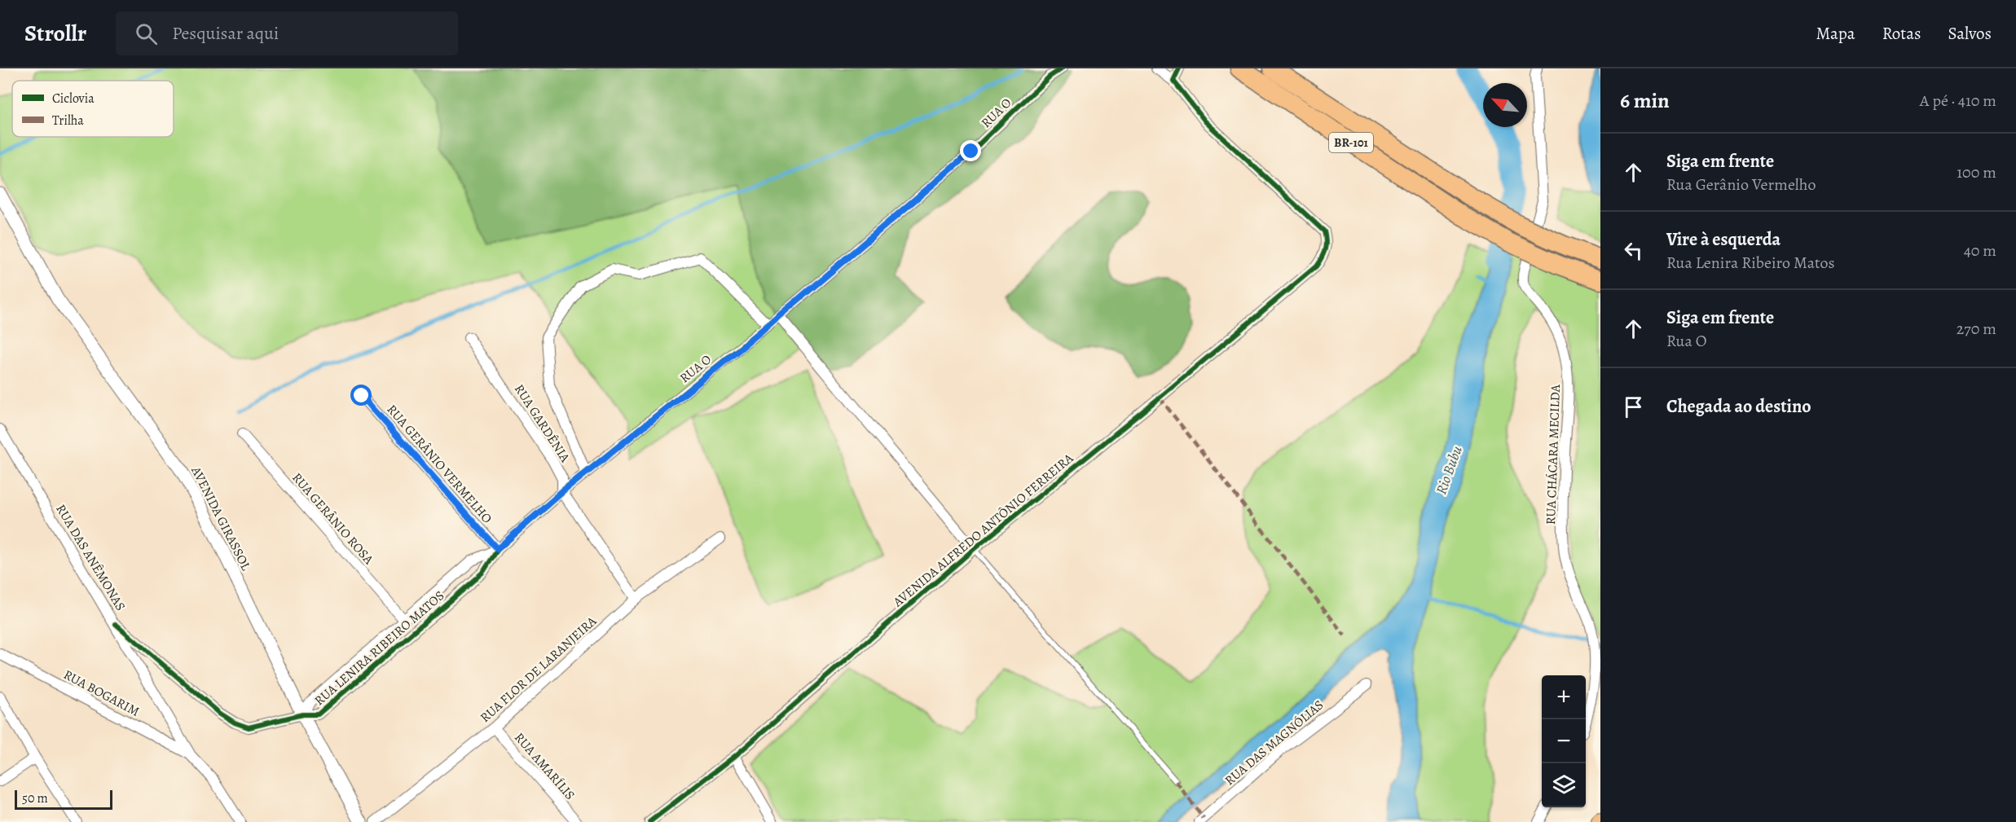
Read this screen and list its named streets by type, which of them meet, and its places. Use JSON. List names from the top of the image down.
{
  "streets": {
    "highway": ["BR-101"],
    "street": [
      "RUA O",
      "RUA GARDÊNIA",
      "RUA CHÁCARA MECILDA",
      "RUA GERÂNIO VERMELHO",
      "AVENIDA GIRASSOL",
      "RUA GERÂNIO ROSA",
      "AVENIDA ALFREDO ANTÔNIO FERREIRA",
      "RUA DAS ANÊMONAS",
      "RUA LENIRA RIBEIRO MATOS",
      "RUA FLOR DE LARANJEIRA",
      "RUA BOGARIM",
      "RUA DAS MAGNÓLIAS",
      "RUA AMARÍLIS"
    ]
  },
  "crossings": [
    ["RUA O", "RUA GARDÊNIA"],
    ["RUA O", "RUA LENIRA RIBEIRO MATOS"],
    ["RUA GARDÊNIA", "RUA LENIRA RIBEIRO MATOS"],
    ["RUA GARDÊNIA", "RUA FLOR DE LARANJEIRA"],
    ["RUA GERÂNIO VERMELHO", "RUA LENIRA RIBEIRO MATOS"],
    ["AVENIDA GIRASSOL", "RUA LENIRA RIBEIRO MATOS"],
    ["RUA GERÂNIO ROSA", "RUA LENIRA RIBEIRO MATOS"],
    ["RUA DAS ANÊMONAS", "RUA LENIRA RIBEIRO MATOS"],
    ["RUA DAS ANÊMONAS", "RUA BOGARIM"],
    ["RUA FLOR DE LARANJEIRA", "RUA AMARÍLIS"]
  ],
  "water": ["Rio Bubu"],
  "legend": ["Ciclovia", "Trilha"],
  "scale_bar": "50 m",
  "north": "top left",
  "page": {
    "header": "Strollr",
    "search": "Pesquisar aqui",
    "nav": ["Mapa", "Rotas", "Salvos"],
    "heading": ["6 min", "A pé · 410 m"],
    "list": [
      ["Siga em frente", "Rua Gerânio Vermelho", "100 m"],
      ["Vire à esquerda", "Rua Lenira Ribeiro Matos", "40 m"],
      ["Siga em frente", "Rua O", "270 m"],
      "Chegada ao destino"
    ],
    "map_buttons": ["+", "−"],
    "scale": "50 m"
  }
}
